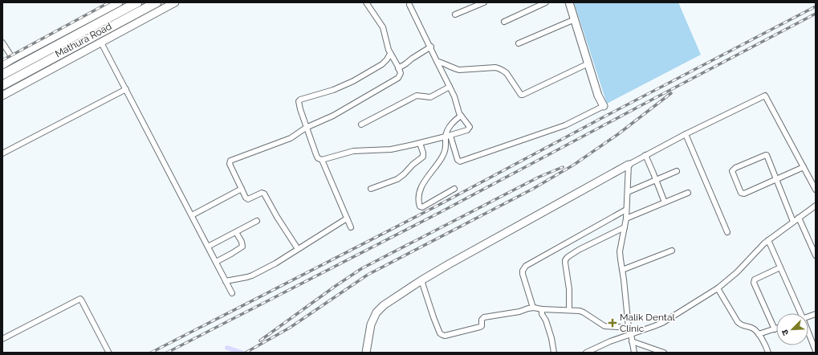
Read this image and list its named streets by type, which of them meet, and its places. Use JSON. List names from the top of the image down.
{
  "streets": {
    "highway": ["Mathura Road"]
  },
  "places": {
    "health": ["Malik Dental Clinic"]
  },
  "north": "bottom left"
}
